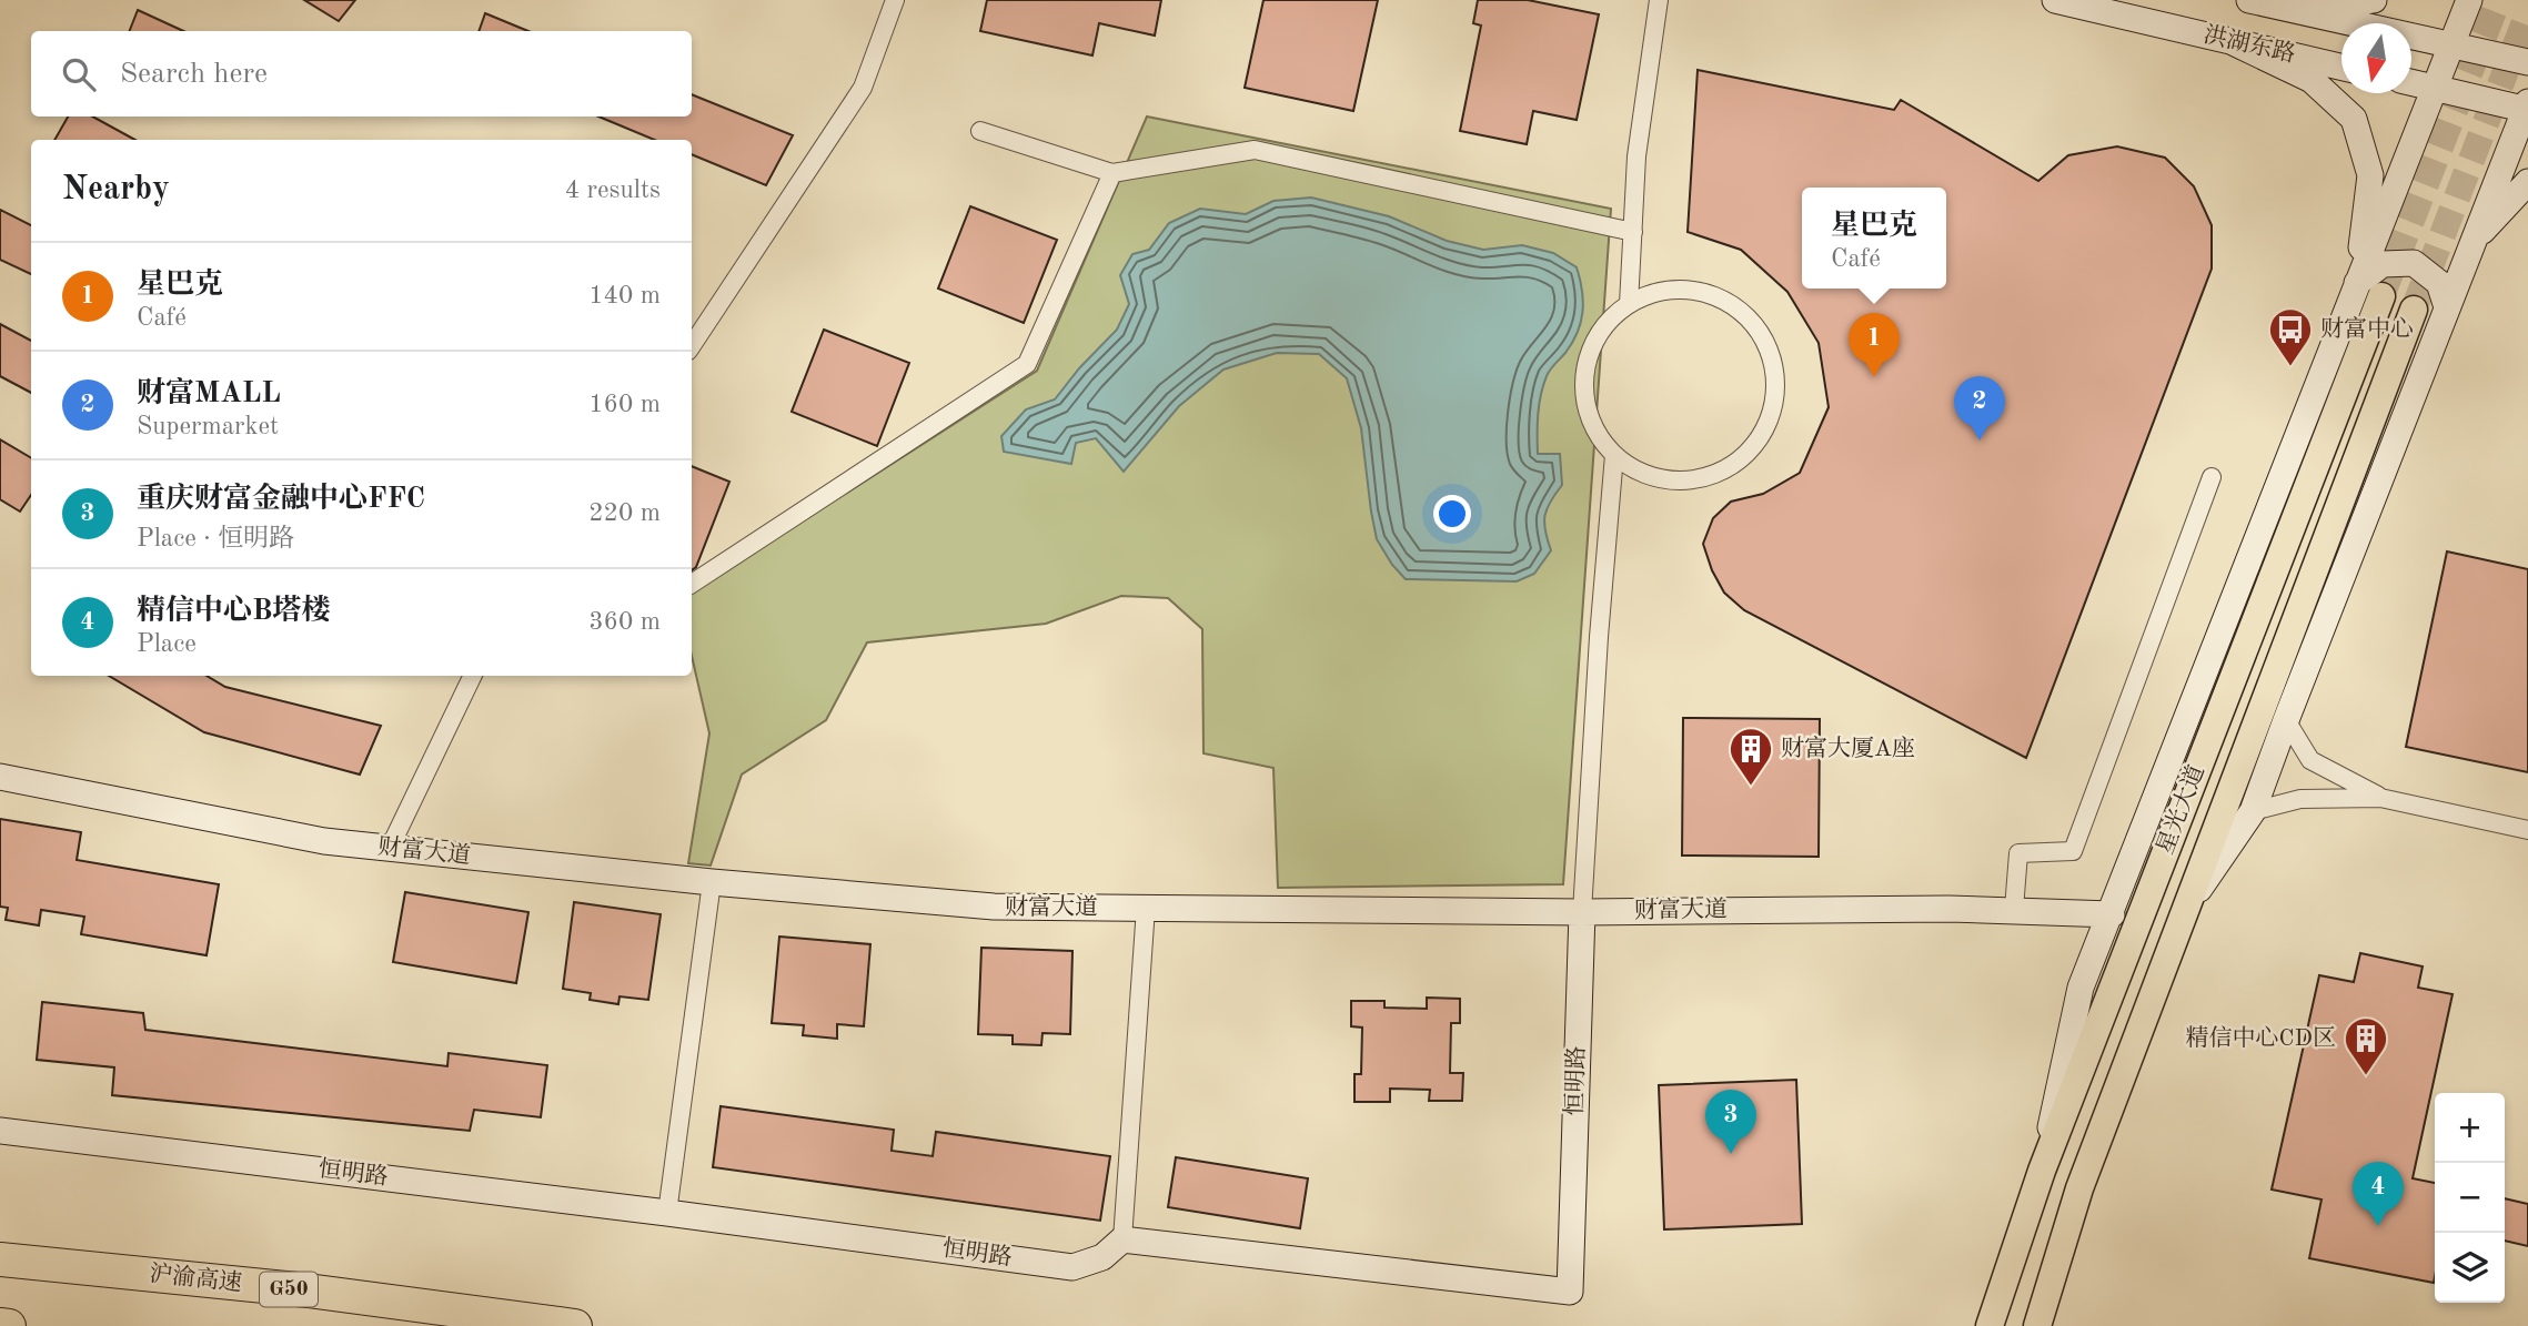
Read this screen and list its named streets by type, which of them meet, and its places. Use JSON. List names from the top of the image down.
{
  "streets": {
    "highway": ["沪渝高速", "G50"],
    "main road": ["星光大道"],
    "street": ["洪湖东路", "财富大道", "恒明路"]
  },
  "crossings": [
    ["财富大道", "恒明路"]
  ],
  "places": {
    "bus stop": ["财富中心"],
    "building": ["财富大厦A座", "精信中心CD区"]
  },
  "north": "bottom",
  "page": {
    "search": "Search here",
    "heading": ["Nearby", "4 results"],
    "popup": ["星巴克", "Café"],
    "list": [
      {
        "mark": "1",
        "name": "星巴克",
        "note": "Café",
        "value": "140 m"
      },
      {
        "mark": "2",
        "name": "财富MALL",
        "note": "Supermarket",
        "value": "160 m"
      },
      {
        "mark": "3",
        "name": "重庆财富金融中心FFC",
        "note": "Place · 恒明路",
        "value": "220 m"
      },
      {
        "mark": "4",
        "name": "精信中心B塔楼",
        "note": "Place",
        "value": "360 m"
      }
    ],
    "pins": [
      "1",
      "2",
      "3",
      "4"
    ],
    "map_buttons": ["+", "−"]
  }
}
